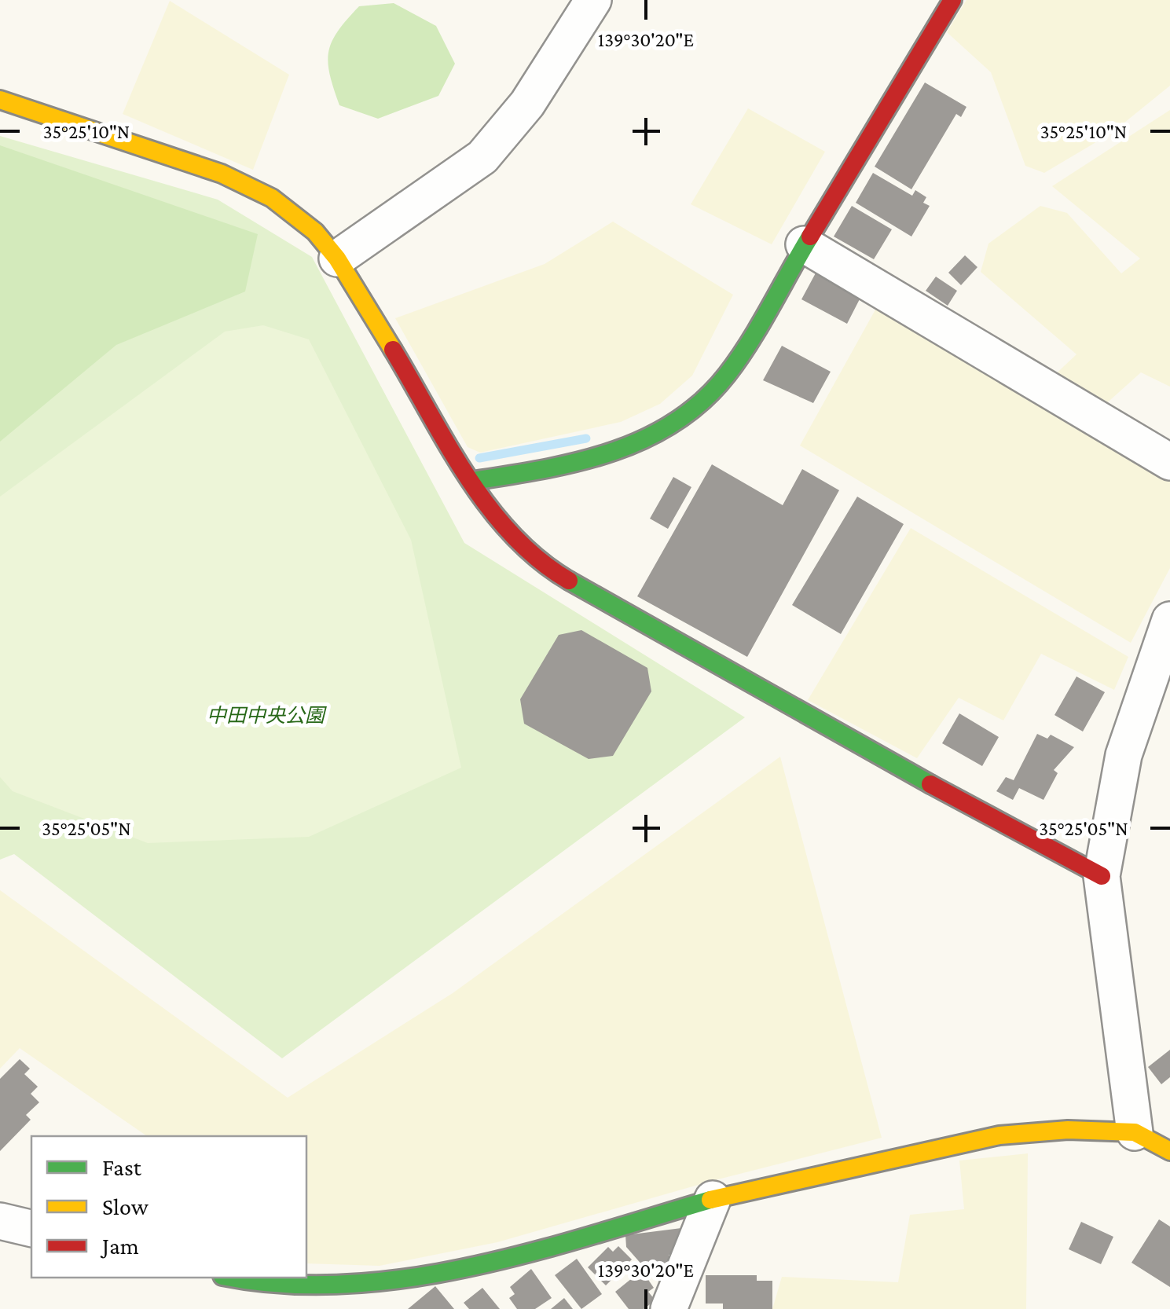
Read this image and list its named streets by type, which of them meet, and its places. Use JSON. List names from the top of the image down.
{
  "parks": ["中田中央公園"],
  "legend": ["Fast", "Slow", "Jam"],
  "coordinates": ["139°30'20\"E", "35°25'10\"N", "35°25'05\"N"]
}
